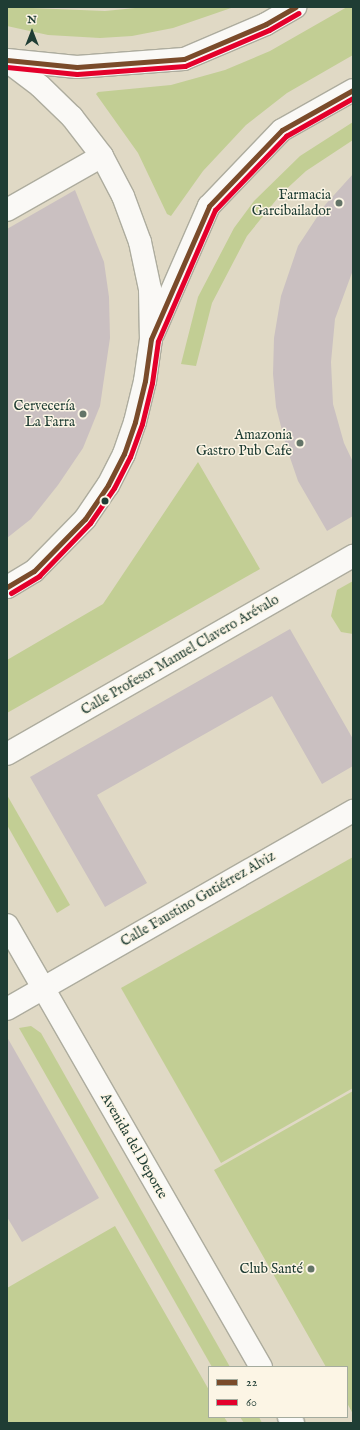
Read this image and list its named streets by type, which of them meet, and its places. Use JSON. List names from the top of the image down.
{
  "streets": {
    "street": ["Calle Profesor Manuel Clavero Arévalo", "Calle Faustino Gutiérrez Alviz", "Avenida del Deporte"]
  },
  "crossings": [
    ["Calle Faustino Gutiérrez Alviz", "Avenida del Deporte"]
  ],
  "places": [
    "Farmacia Garcibailador",
    "Cervecería La Farra",
    "Amazonia Gastro Pub Cafe",
    "Club Santé"
  ],
  "lines": ["transit line 22", "transit line 60"],
  "legend": ["22", "60"],
  "north": "top"
}
